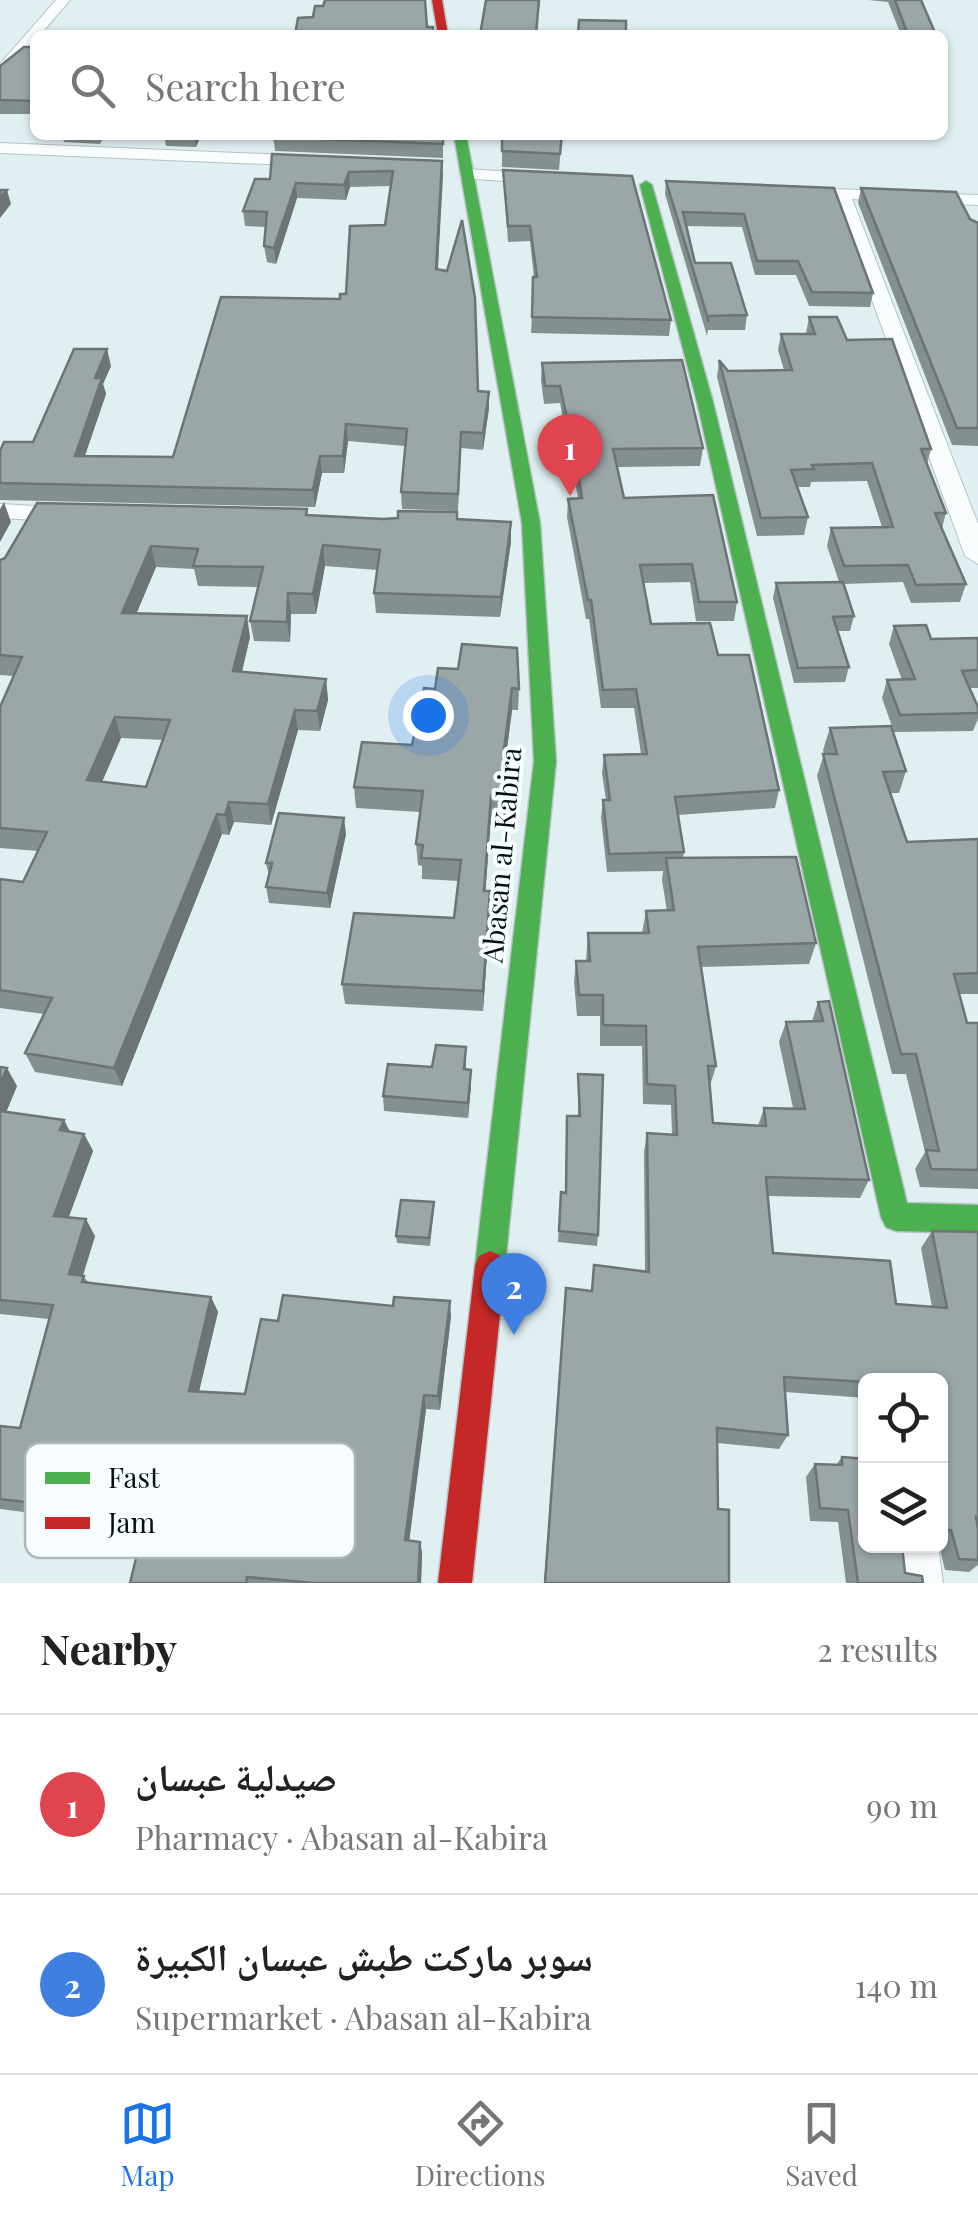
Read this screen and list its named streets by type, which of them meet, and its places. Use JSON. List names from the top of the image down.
{
  "streets": {
    "main road": ["Abasan al-Kabira"]
  },
  "legend": ["Fast", "Jam"],
  "page": {
    "search": "Search here",
    "pins": ["1", "2"],
    "heading": ["Nearby", "2 results"],
    "list": [
      {
        "mark": "1",
        "name": "صيدلية عبسان",
        "note": "Pharmacy · Abasan al-Kabira",
        "value": "90 m"
      },
      {
        "mark": "2",
        "name": "سوبر ماركت طبش عبسان الكبيرة",
        "note": "Supermarket · Abasan al-Kabira",
        "value": "140 m"
      }
    ],
    "nav": ["Map", "Directions", "Saved"]
  }
}
